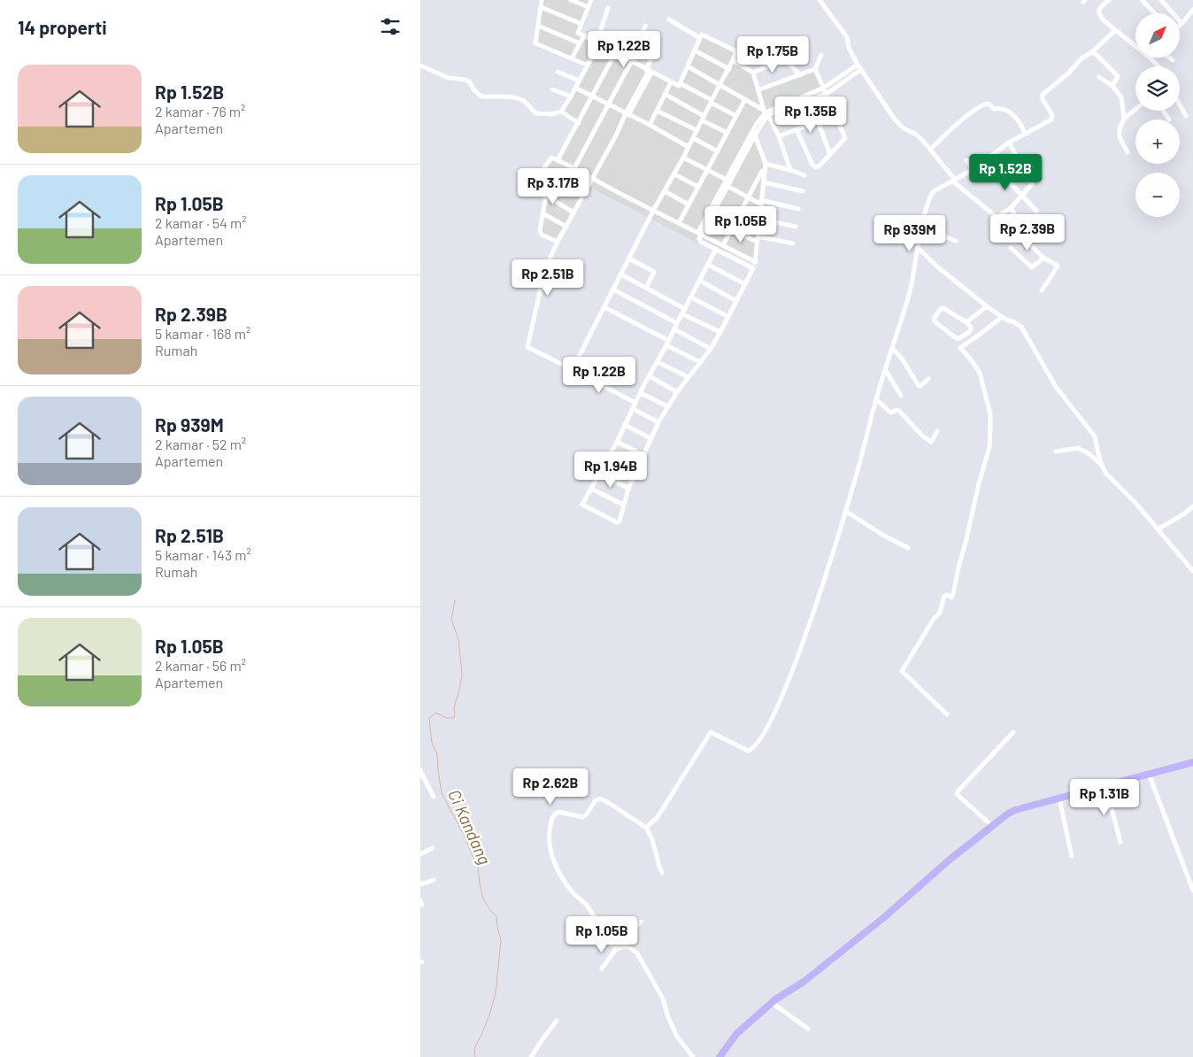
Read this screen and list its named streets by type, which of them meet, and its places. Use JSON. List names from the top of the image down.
{
  "water": ["Ci Kandang"],
  "north": "top right",
  "page": {
    "heading": "14 properti",
    "map_buttons": ["+", "−"],
    "price": [
      "Rp 1.22B",
      "Rp 1.75B",
      "Rp 1.35B",
      "Rp 1.52B",
      "Rp 3.17B",
      "Rp 1.05B",
      "Rp 2.39B",
      "Rp 939M",
      "Rp 2.51B",
      "Rp 1.22B",
      "Rp 1.94B",
      "Rp 2.62B",
      "Rp 1.31B",
      "Rp 1.05B"
    ],
    "list": [
      {
        "name": "Rp 1.52B",
        "note": "2 kamar · 76 m² · Apartemen"
      },
      {
        "name": "Rp 1.05B",
        "note": "2 kamar · 54 m² · Apartemen"
      },
      {
        "name": "Rp 2.39B",
        "note": "5 kamar · 168 m² · Rumah"
      },
      {
        "name": "Rp 939M",
        "note": "2 kamar · 52 m² · Apartemen"
      },
      {
        "name": "Rp 2.51B",
        "note": "5 kamar · 143 m² · Rumah"
      },
      {
        "name": "Rp 1.05B",
        "note": "2 kamar · 56 m² · Apartemen"
      }
    ]
  }
}
